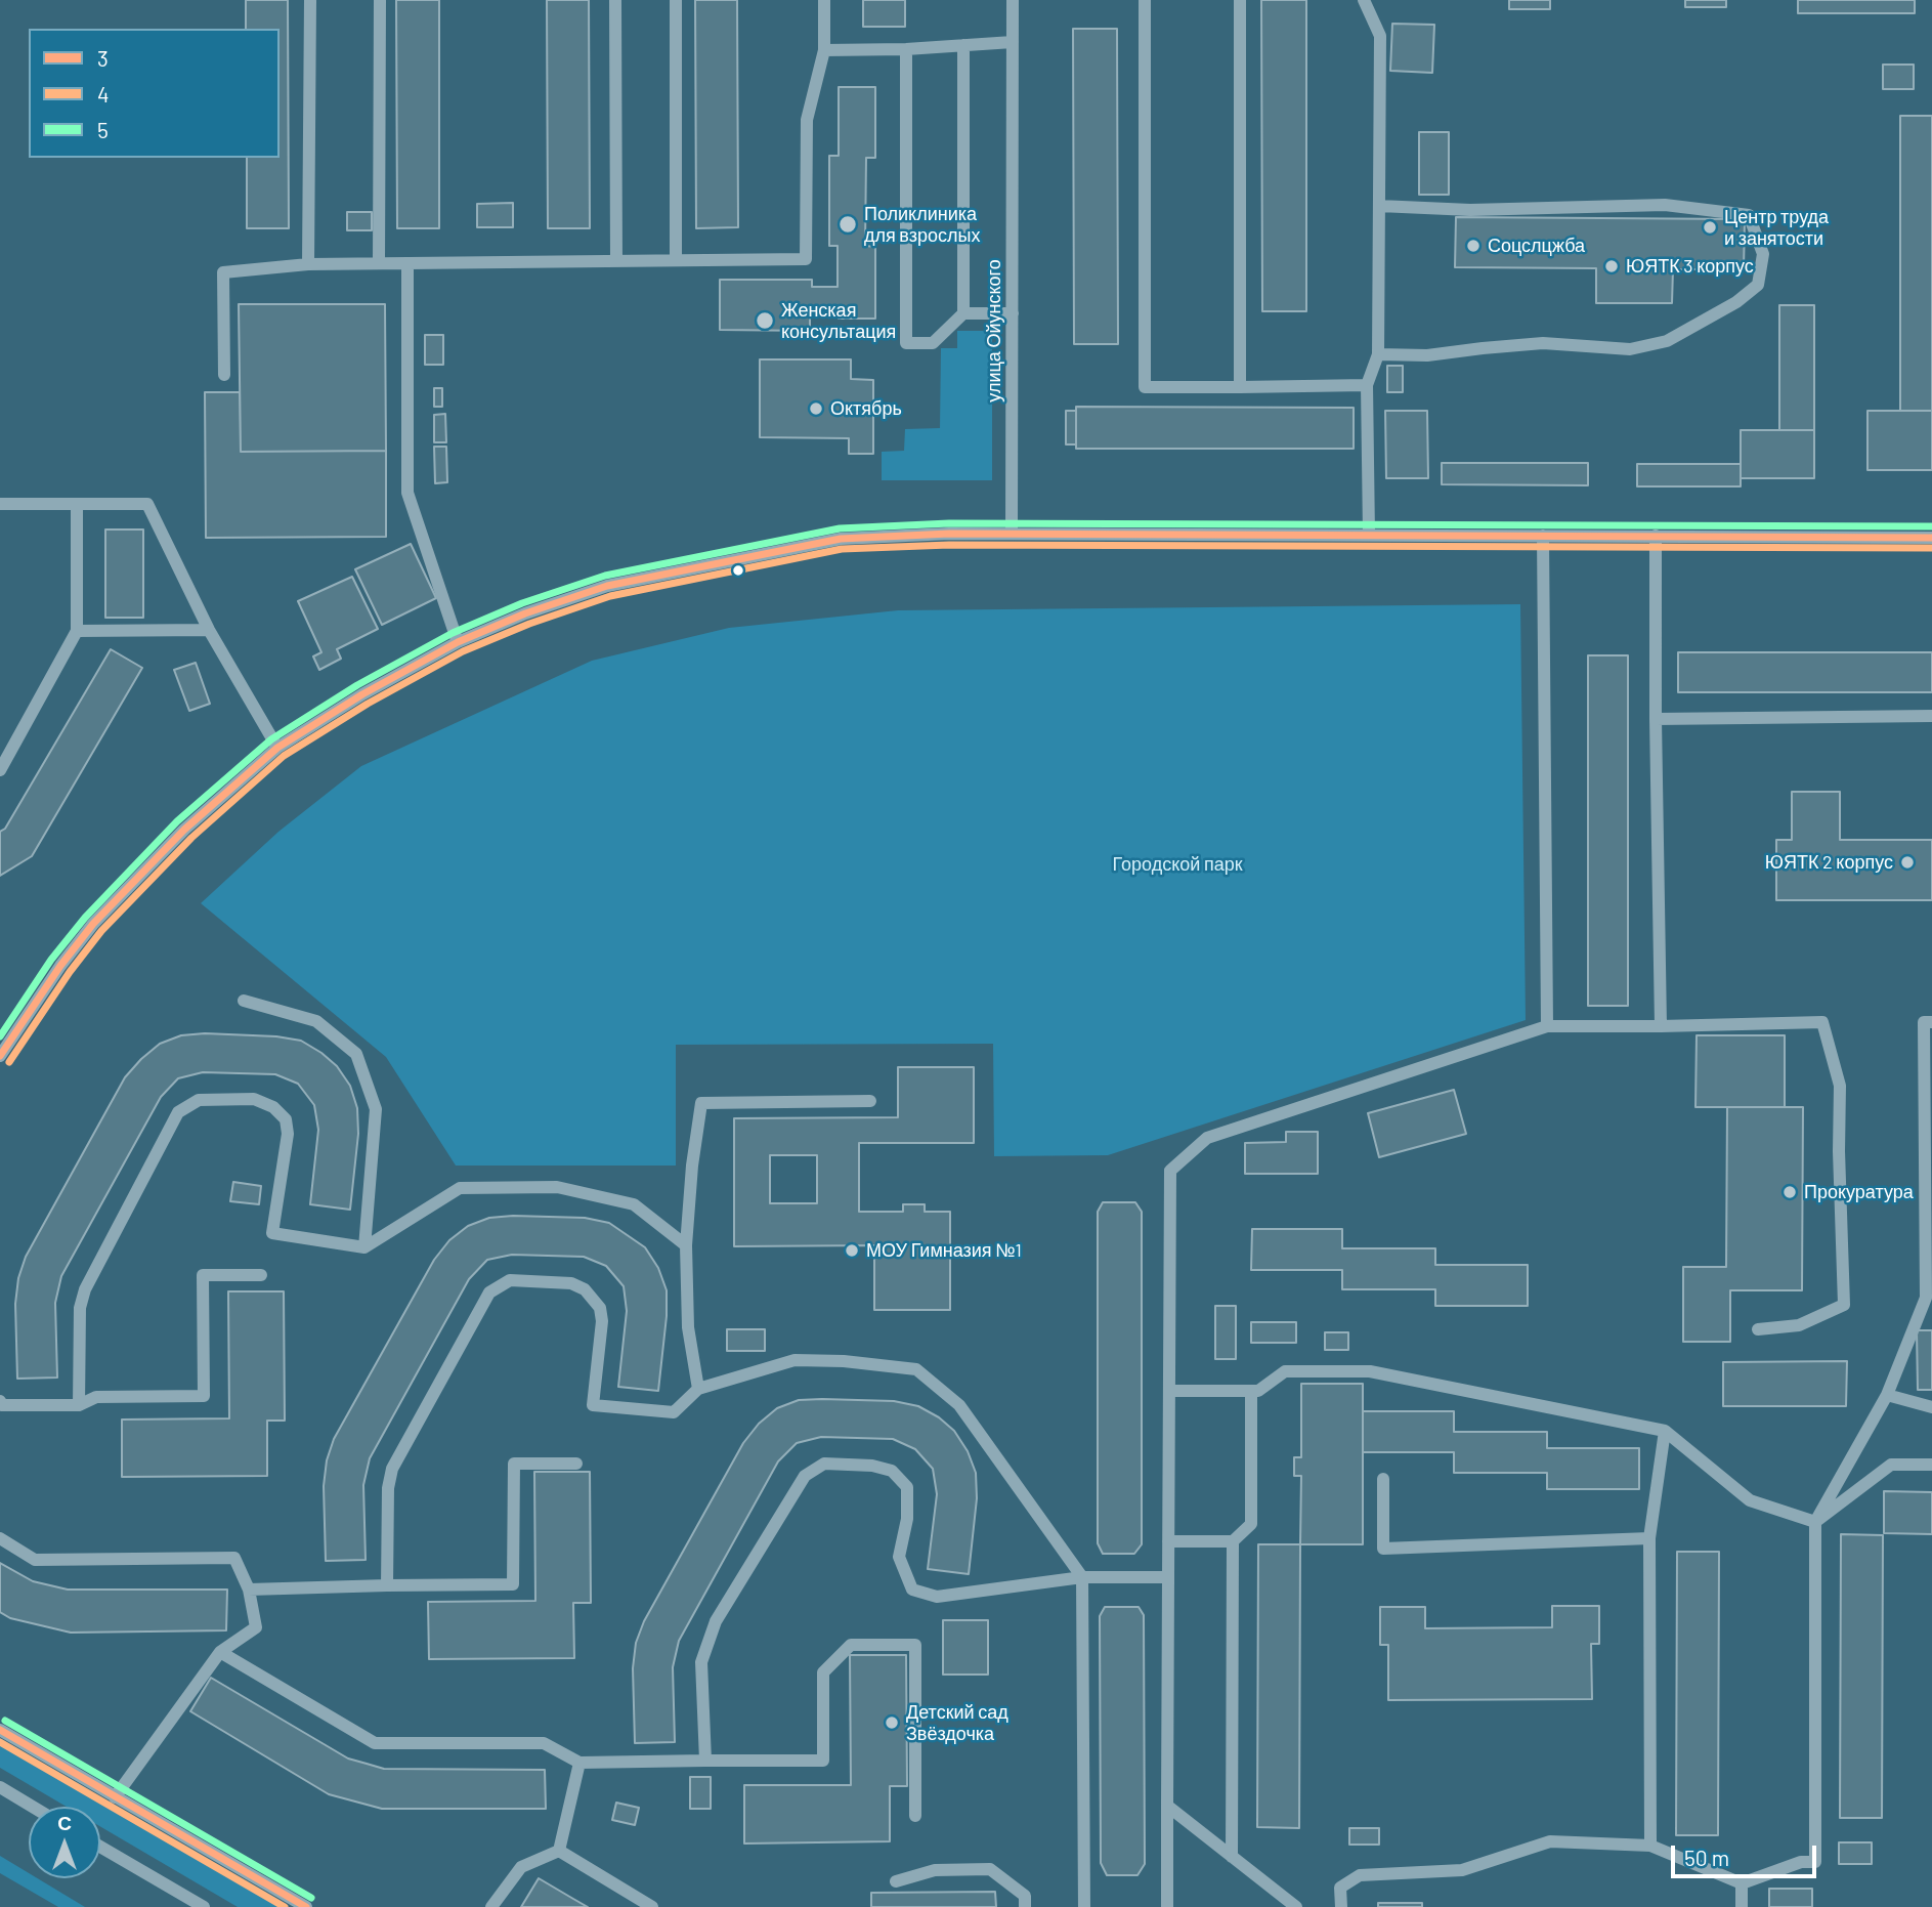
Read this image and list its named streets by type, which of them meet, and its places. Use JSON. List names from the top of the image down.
{
  "streets": {
    "street": ["улица Ойунского"]
  },
  "parks": ["Городской парк"],
  "places": [
    "Поликлиника для взрослых",
    "Центр труда и занятости",
    "Соцслцжба",
    "ЮЯТК 3 корпус",
    "Женская консультация",
    "Октябрь",
    "ЮЯТК 2 корпус",
    "Прокуратура",
    "МОУ Гимназия №1",
    "Детский сад Звёздочка"
  ],
  "lines": ["transit line 5", "transit line 3", "transit line 4"],
  "legend": ["3", "4", "5"],
  "scale_bar": "50 m",
  "north": "top"
}
